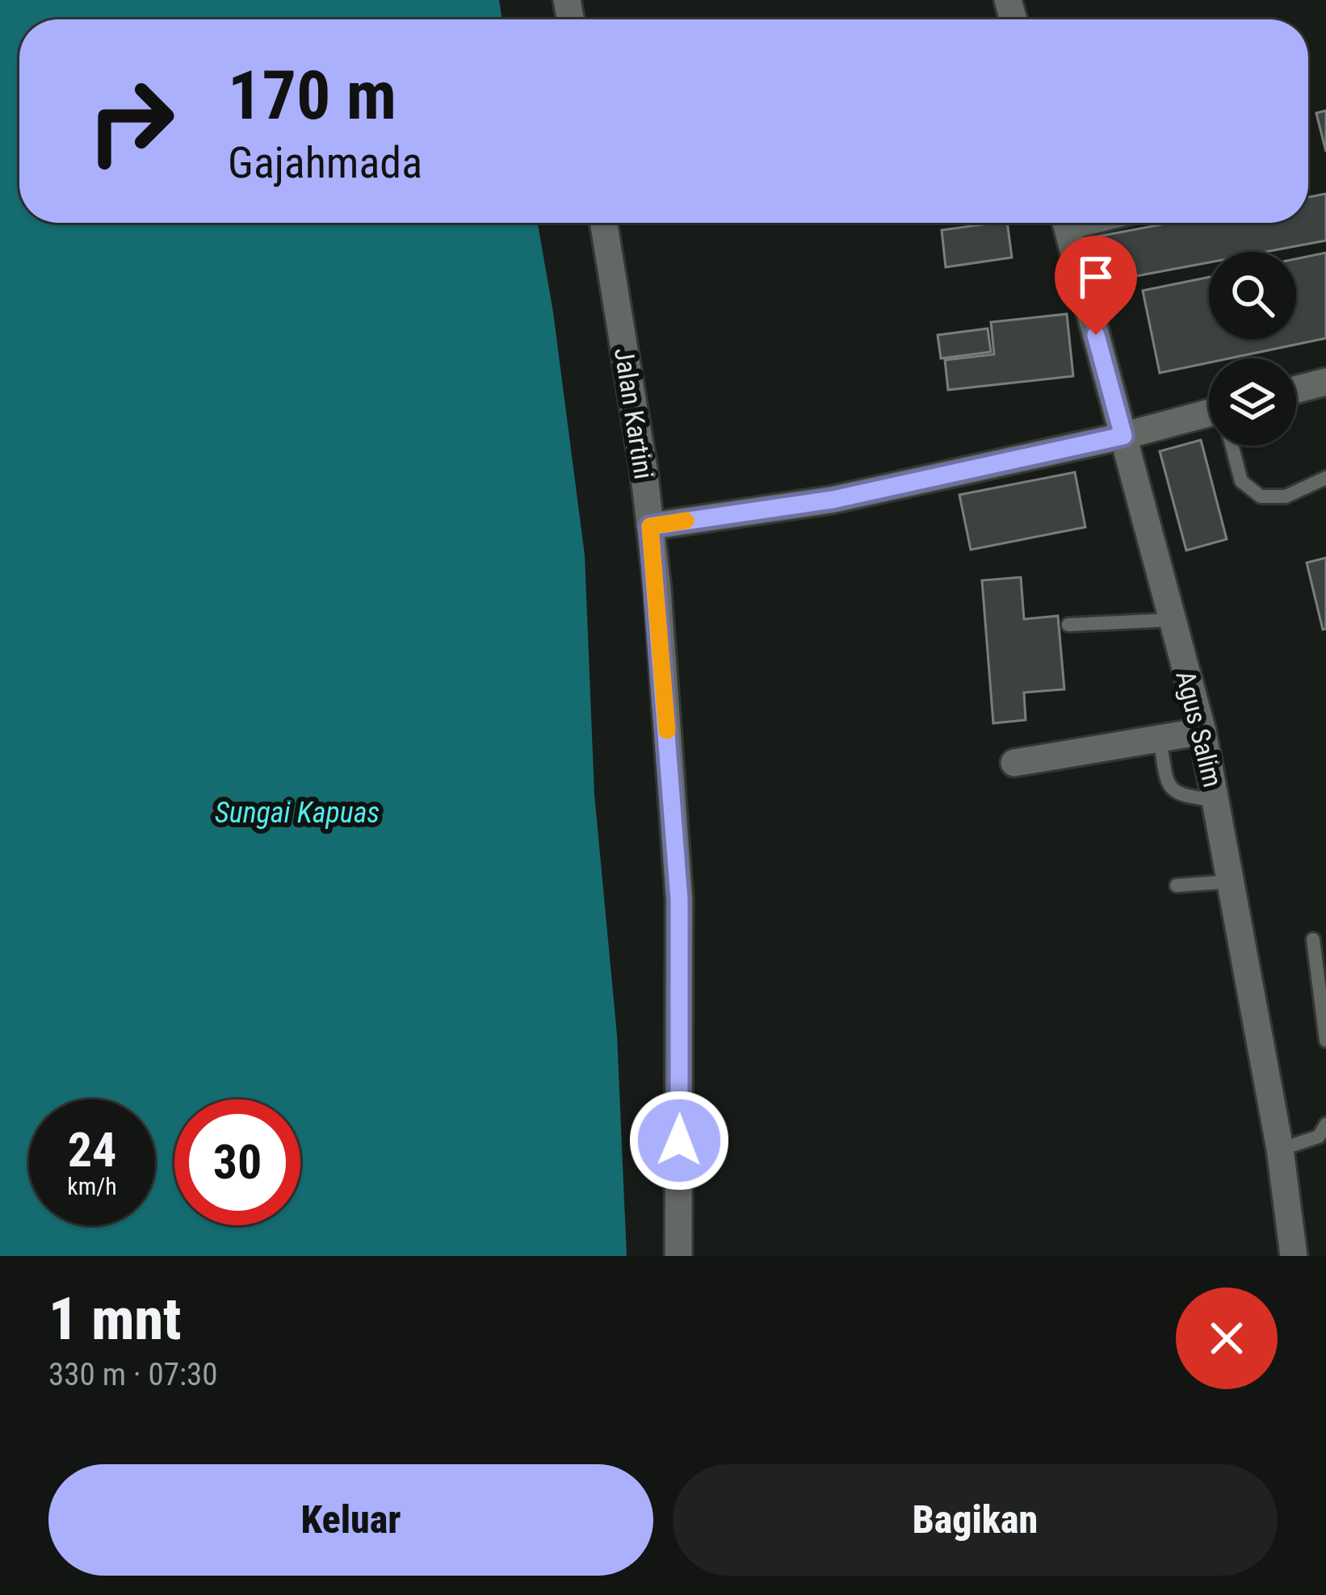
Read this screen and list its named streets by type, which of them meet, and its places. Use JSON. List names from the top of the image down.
{
  "streets": {
    "street": ["Jalan Kartini", "Agus Salim"]
  },
  "water": ["Sungai Kapuas"],
  "page": {
    "turn": ["170 m", "Gajahmada"],
    "speed": "24 km/h",
    "limit": "30",
    "heading": ["1 mnt", "330 m · 07:30"],
    "buttons": ["Keluar", "Bagikan"]
  }
}
